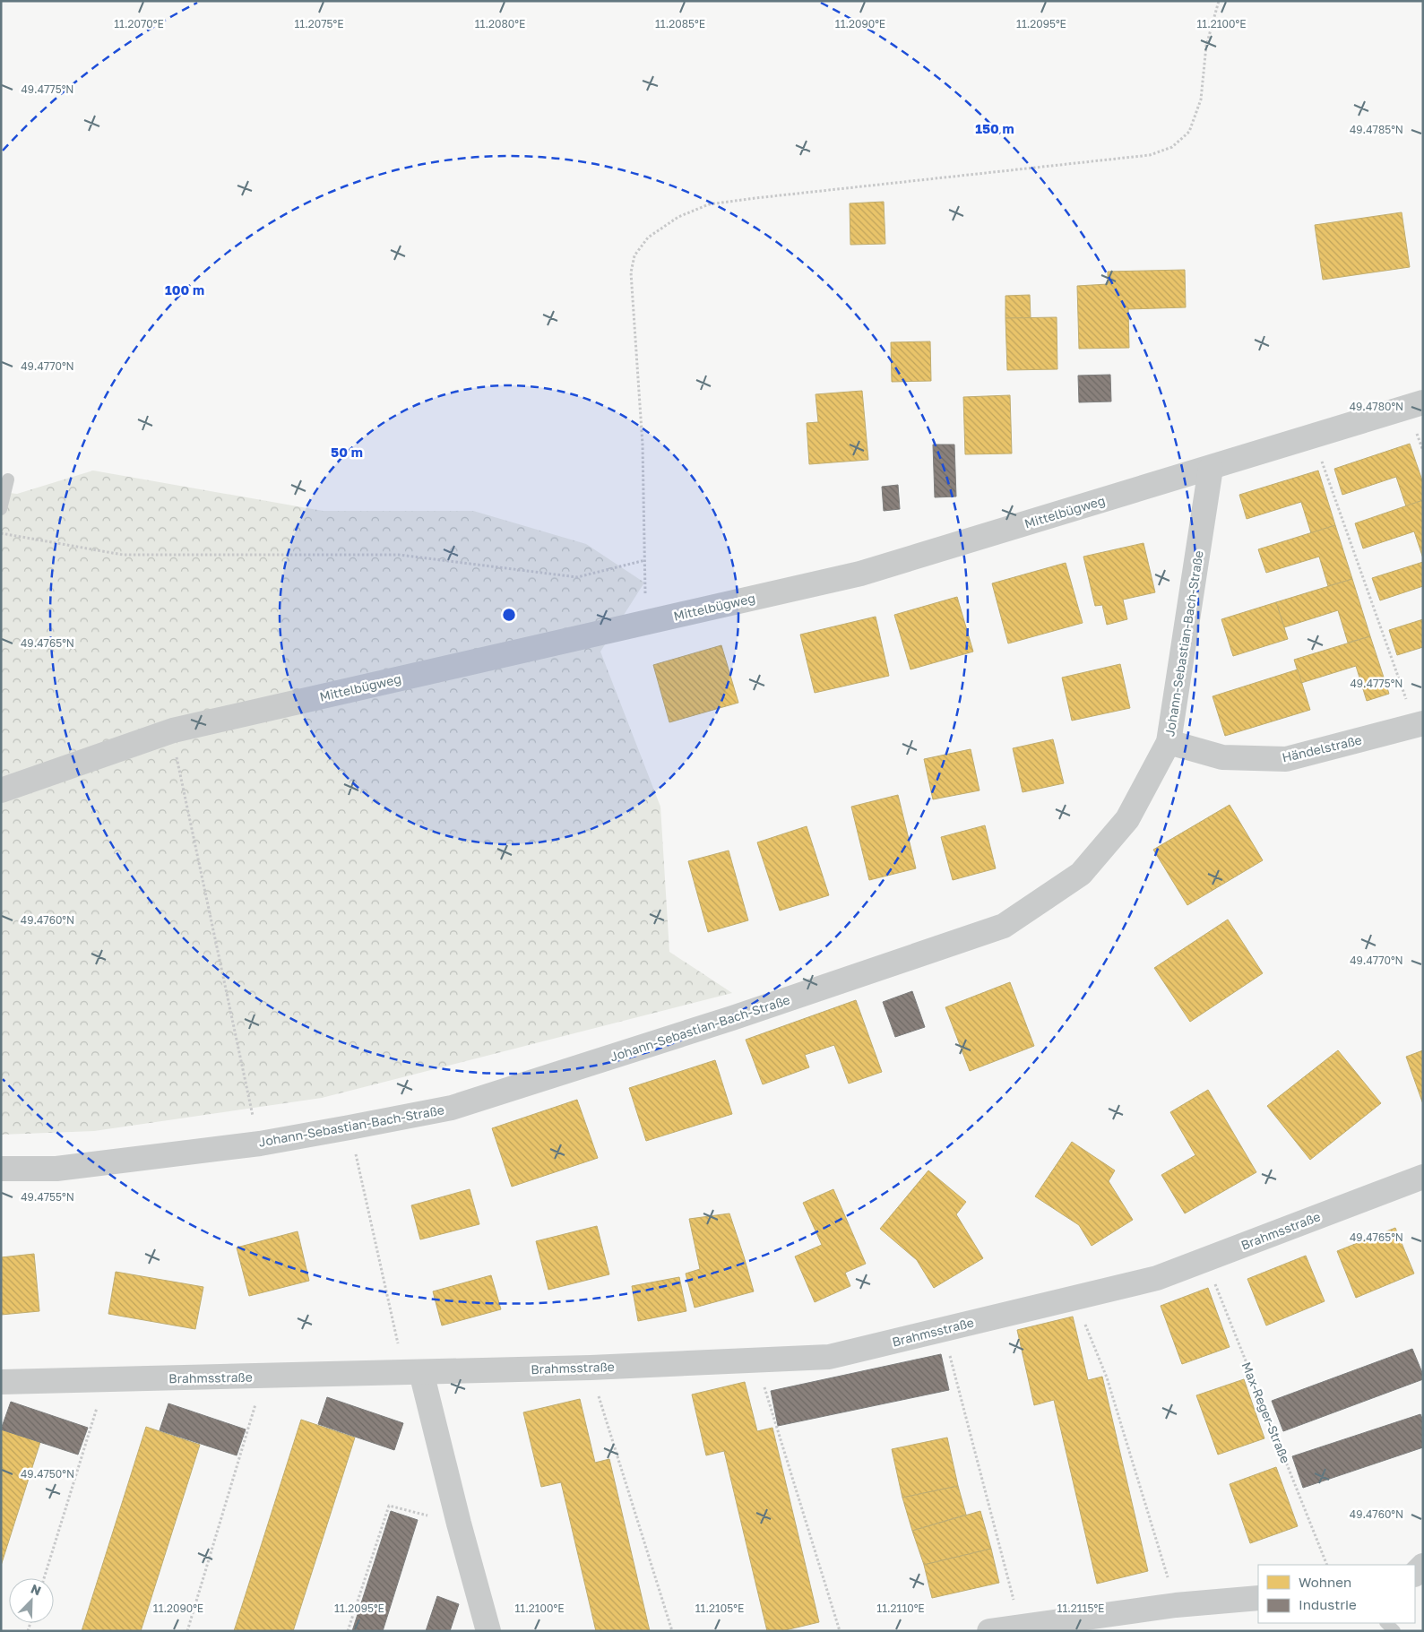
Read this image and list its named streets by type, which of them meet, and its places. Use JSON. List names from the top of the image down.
{
  "streets": {
    "street": [
      "Mittelbügweg",
      "Johann-Sebastian-Bach-Straße",
      "Händelstraße",
      "Brahmsstraße"
    ],
    "path": ["Max-Reger-Straße"]
  },
  "crossings": [
    ["Mittelbügweg", "Johann-Sebastian-Bach-Straße"],
    ["Johann-Sebastian-Bach-Straße", "Händelstraße"],
    ["Brahmsstraße", "Max-Reger-Straße"]
  ],
  "legend": ["Wohnen", "Industrie"],
  "north": "top right",
  "coordinates": [
    "11.2070°E",
    "11.2075°E",
    "11.2080°E",
    "11.2085°E",
    "11.2090°E",
    "11.2095°E",
    "11.2100°E",
    "49.4775°N",
    "49.4785°N",
    "49.4770°N",
    "49.4780°N",
    "49.4765°N",
    "49.4760°N",
    "49.4755°N",
    "49.4750°N",
    "11.2105°E",
    "11.2110°E",
    "11.2115°E"
  ],
  "rings": ["150 m", "100 m", "50 m"]
}
